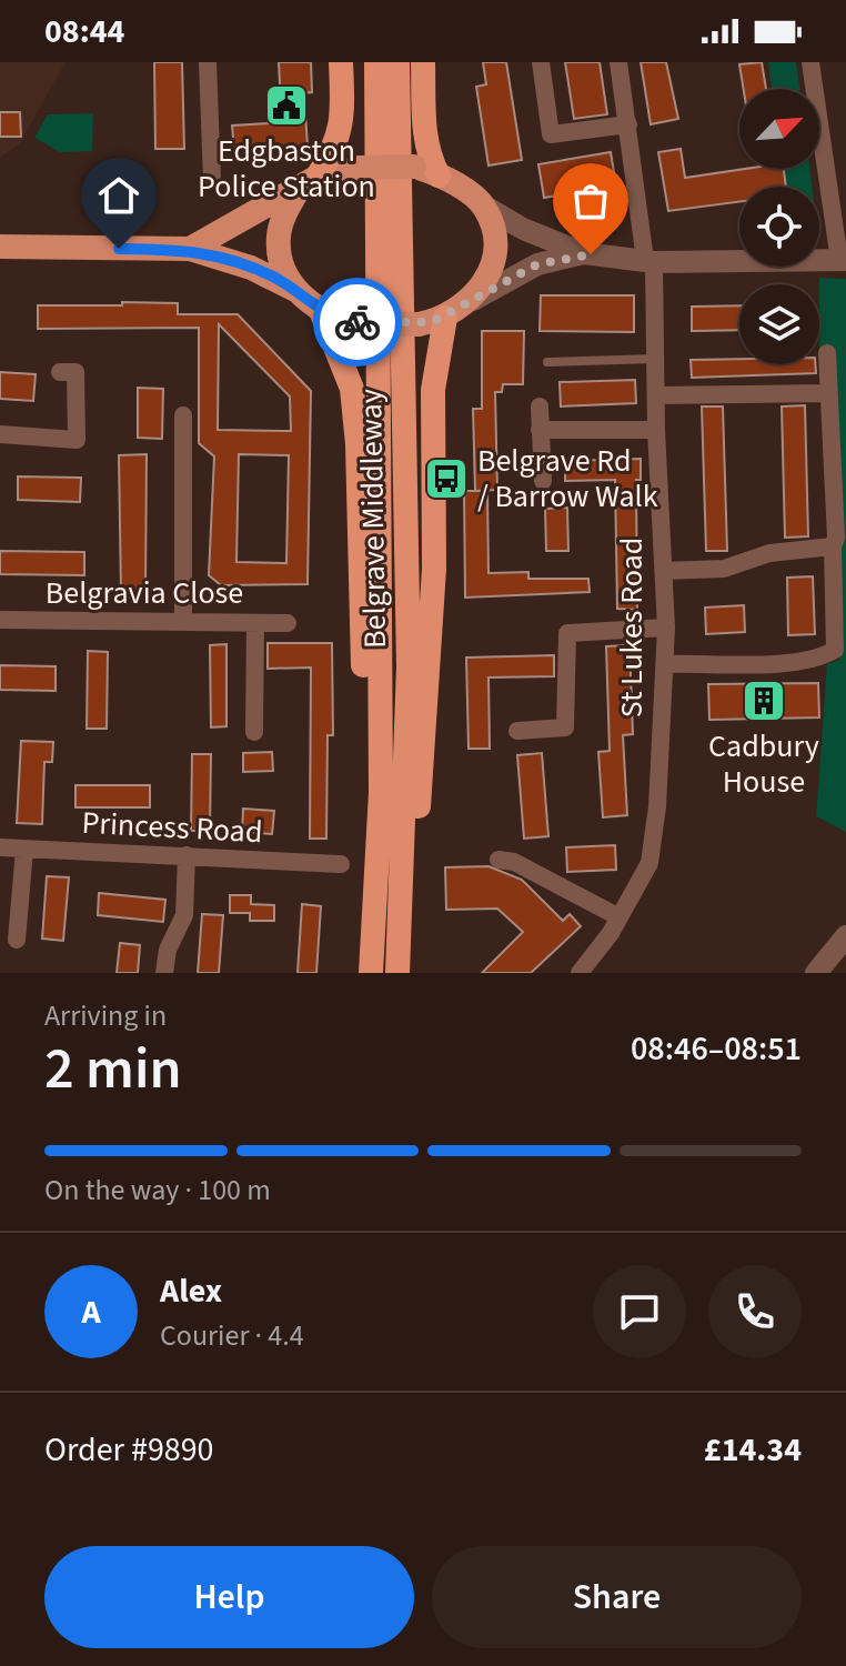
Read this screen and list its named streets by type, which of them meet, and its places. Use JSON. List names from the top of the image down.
{
  "streets": {
    "highway": ["Belgrave Middleway"],
    "street": ["Belgravia Close", "St Lukes Road", "Princess Road"]
  },
  "places": {
    "public building": ["Edgbaston Police Station"],
    "bus stop": ["Belgrave Rd / Barrow Walk"],
    "building": ["Cadbury House"]
  },
  "north": "top right",
  "page": {
    "status": "08:44",
    "heading": ["2 min", "Arriving in", "08:46–08:51"],
    "panel": [
      "Alex",
      "Courier · 4.4",
      "Order #9890",
      "£14.34"
    ],
    "bar": "On the way · 100 m",
    "round": "A",
    "buttons": ["Help", "Share"]
  }
}
